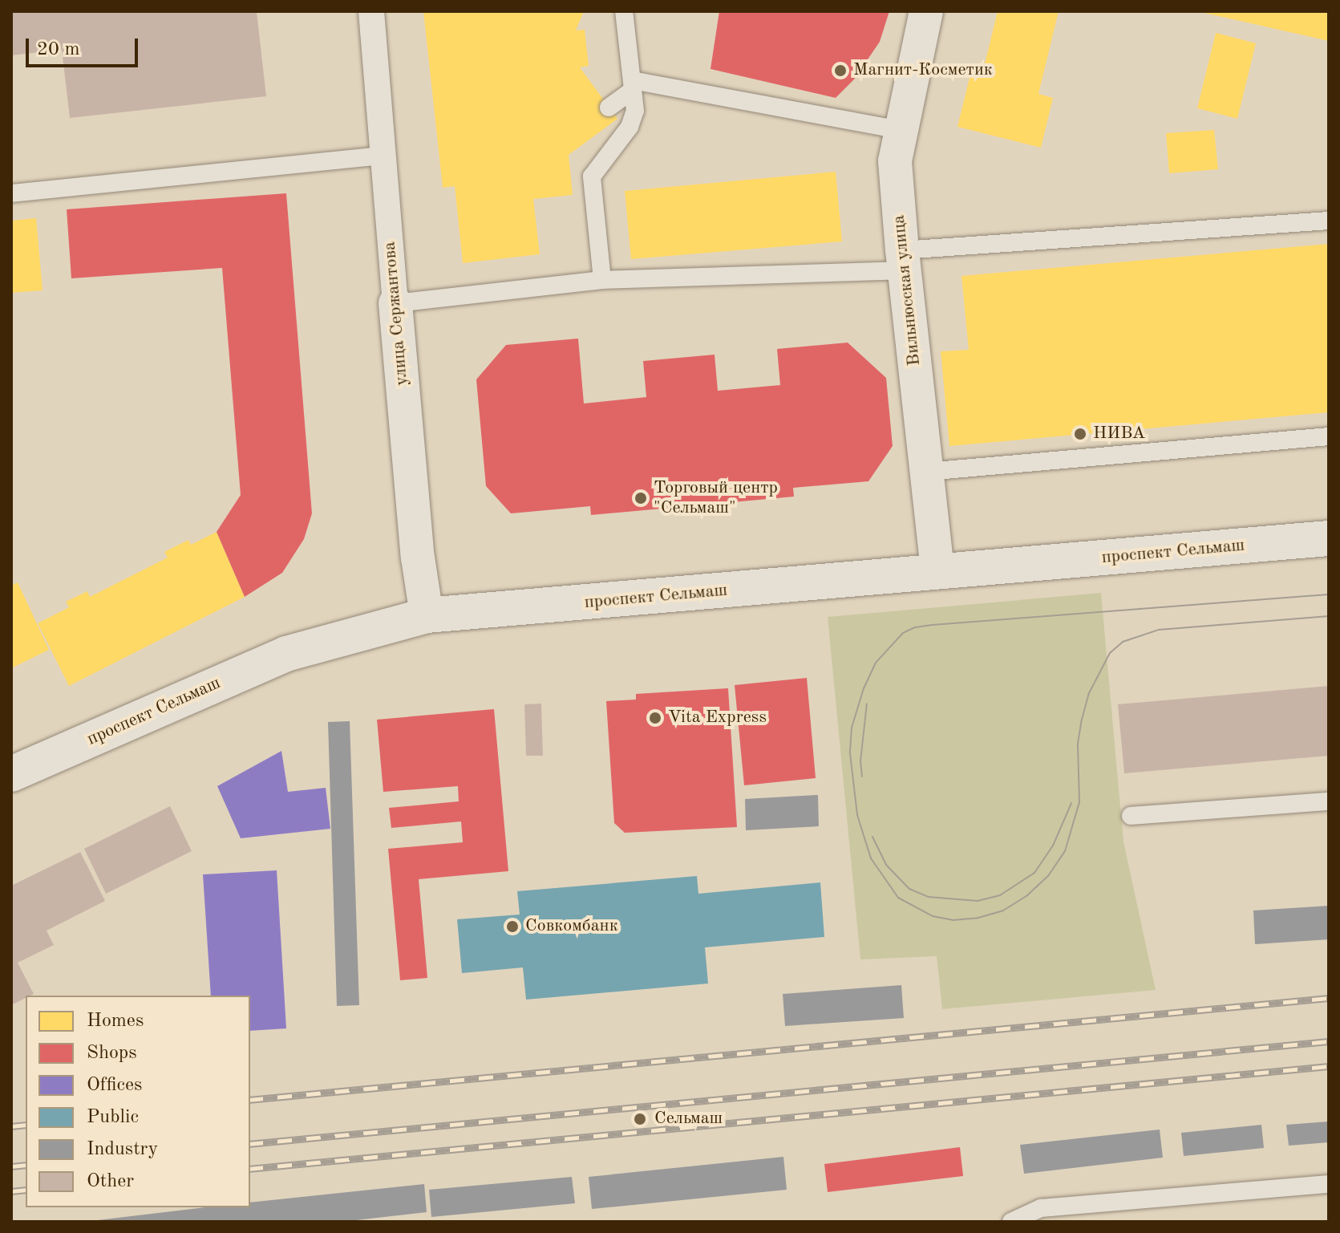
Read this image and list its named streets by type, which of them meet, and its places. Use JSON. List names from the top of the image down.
{
  "streets": {
    "main road": ["проспект Сельмаш"],
    "street": ["Вильнюсская улица", "улица Сержантова"]
  },
  "crossings": [
    ["Вильнюсская улица", "проспект Сельмаш"],
    ["улица Сержантова", "проспект Сельмаш"]
  ],
  "places": [
    "Магнит-Косметик",
    "НИВА",
    "Торговый центр \"Сельмаш\"",
    "Vita Express",
    "Совкомбанк",
    "Сельмаш"
  ],
  "legend": [
    "Homes",
    "Shops",
    "Offices",
    "Public",
    "Industry",
    "Other"
  ],
  "scale_bar": "20 m"
}
